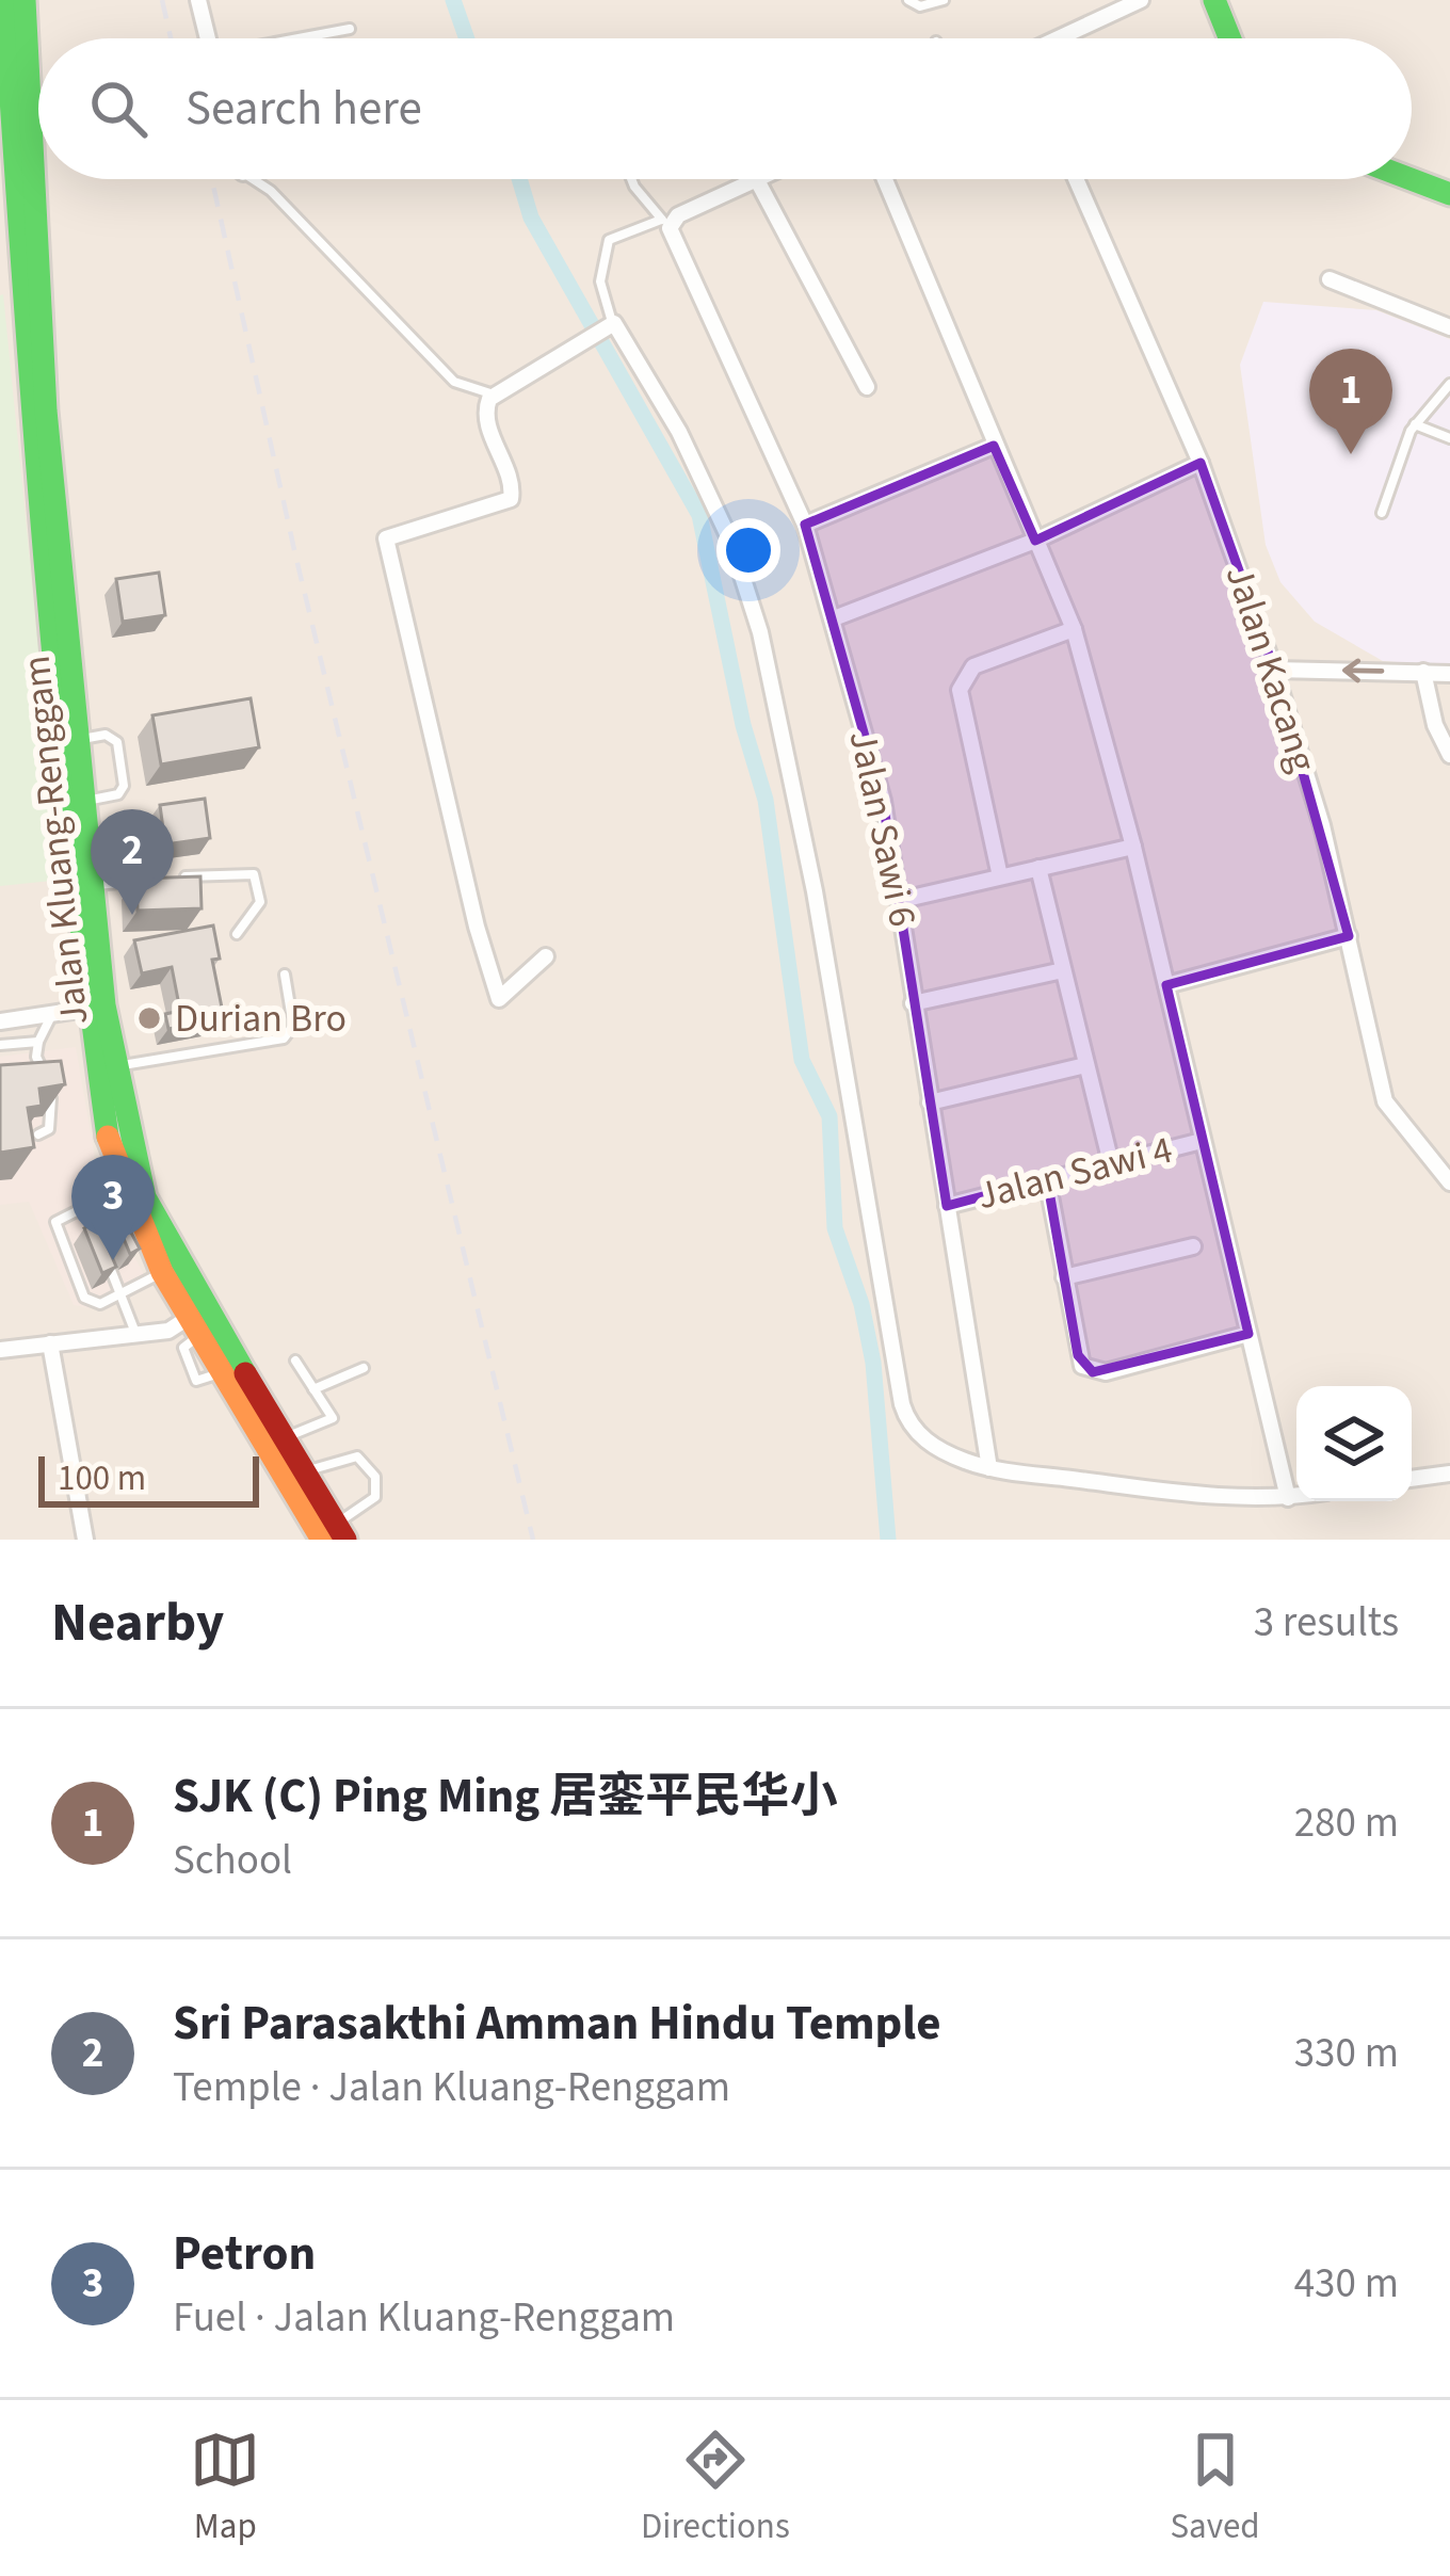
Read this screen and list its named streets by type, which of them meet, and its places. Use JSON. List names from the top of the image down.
{
  "streets": {
    "main road": ["Jalan Kluang-Renggam"],
    "street": ["Jalan Kacang", "Jalan Sawi 6", "Jalan Sawi 4"]
  },
  "crossings": [
    ["Jalan Sawi 6", "Jalan Sawi 4"]
  ],
  "places": ["Durian Bro"],
  "scale_bar": "100 m",
  "page": {
    "search": "Search here",
    "pins": ["1", "2", "3"],
    "scale": "100 m",
    "heading": ["Nearby", "3 results"],
    "list": [
      {
        "mark": "1",
        "name": "SJK (C) Ping Ming 居銮平民华小",
        "note": "School",
        "value": "280 m"
      },
      {
        "mark": "2",
        "name": "Sri Parasakthi Amman Hindu Temple",
        "note": "Temple · Jalan Kluang-Renggam",
        "value": "330 m"
      },
      {
        "mark": "3",
        "name": "Petron",
        "note": "Fuel · Jalan Kluang-Renggam",
        "value": "430 m"
      }
    ],
    "nav": ["Map", "Directions", "Saved"]
  }
}
